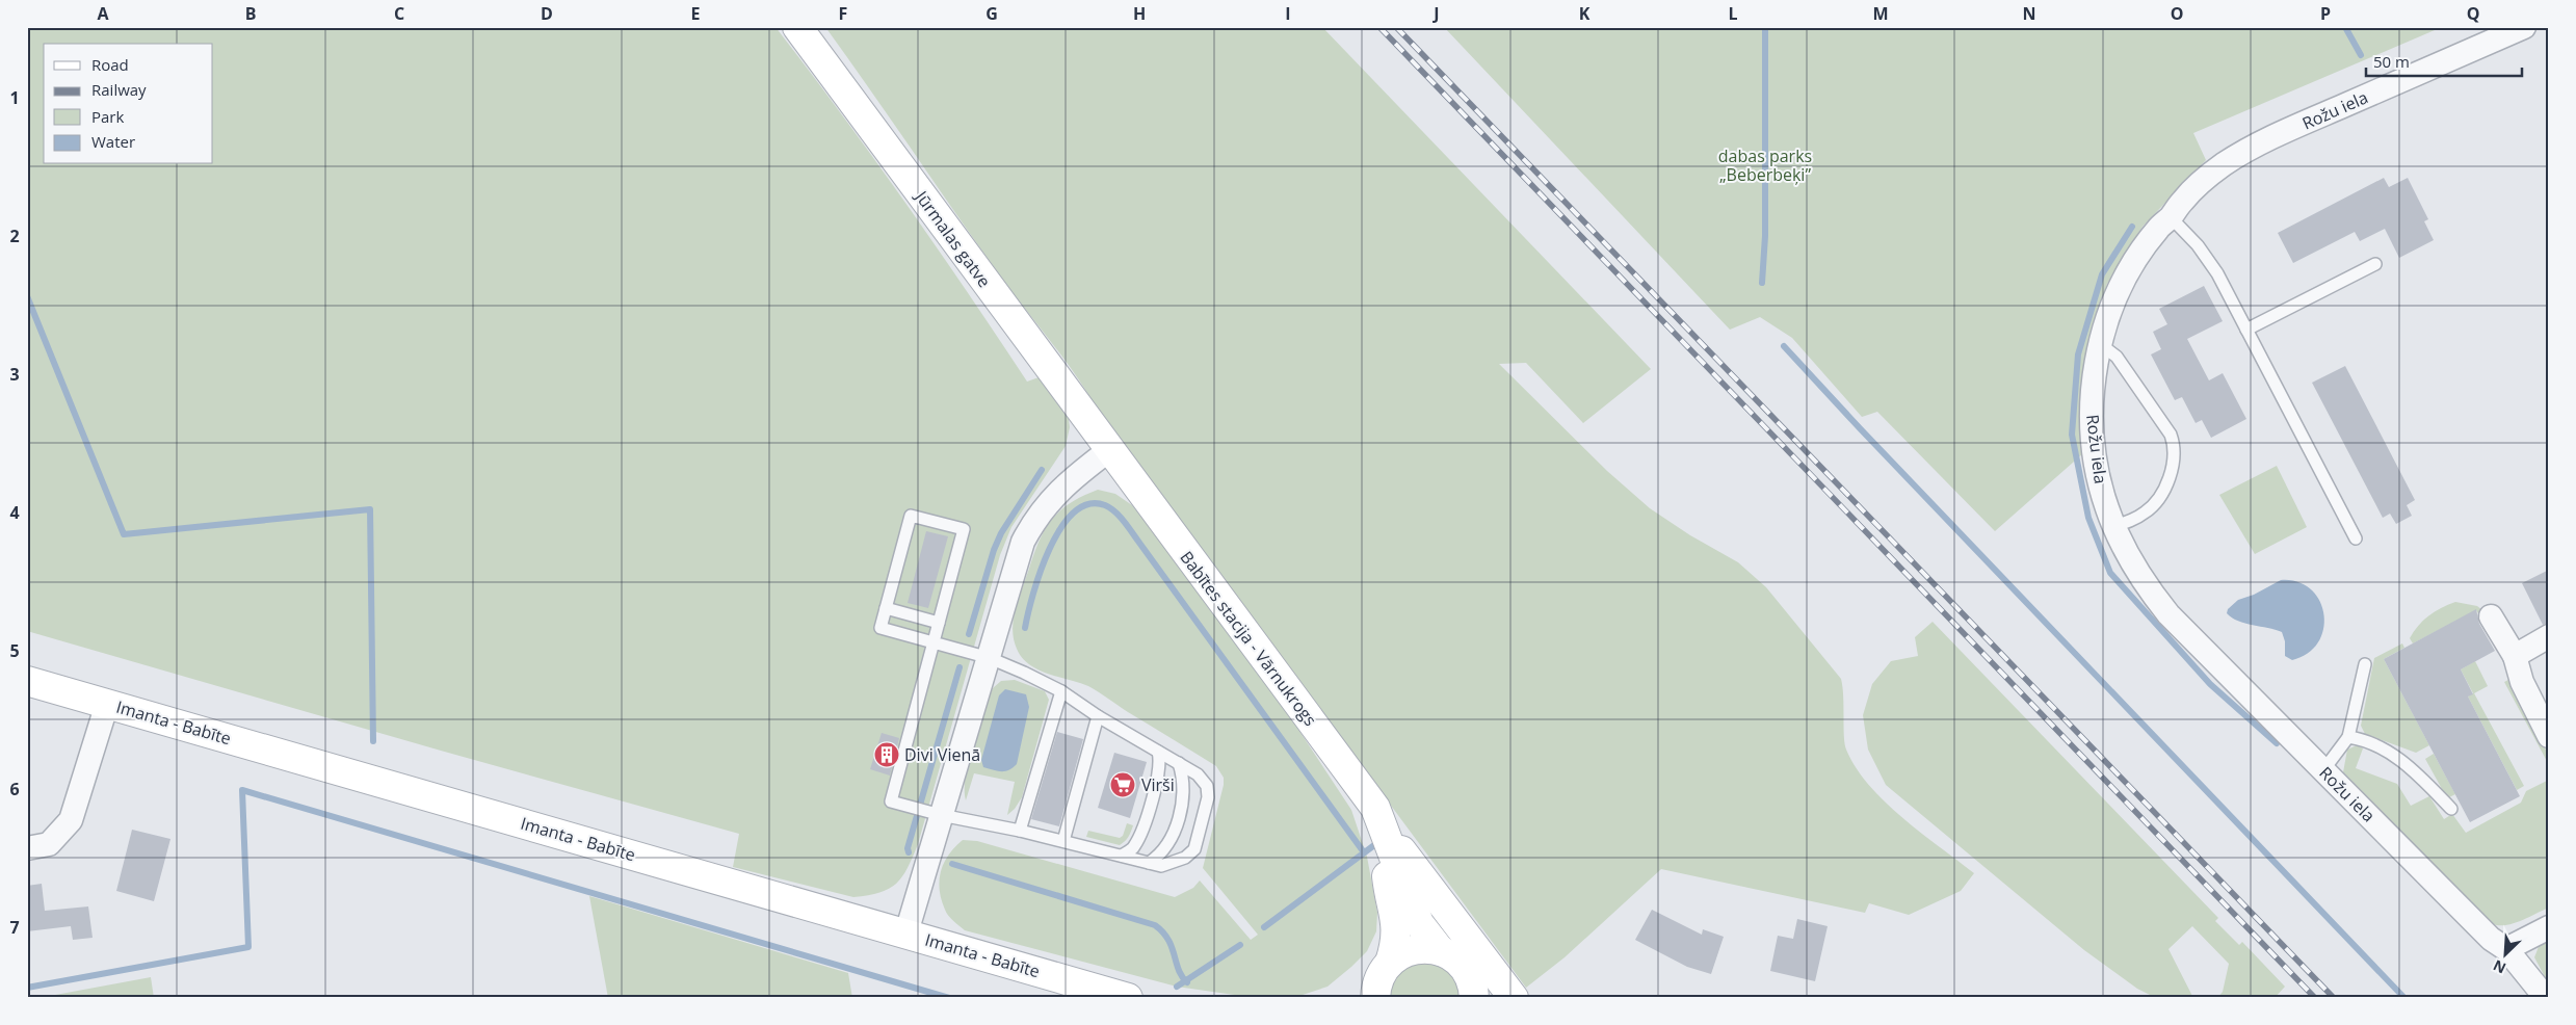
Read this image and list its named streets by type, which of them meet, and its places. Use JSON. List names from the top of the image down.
{
  "streets": {
    "main road": ["Jūrmalas gatve", "Babītes stacija - Vārnukrogs", "Imanta - Babīte"],
    "street": ["Rožu iela"]
  },
  "crossings": [
    ["Jūrmalas gatve", "Babītes stacija - Vārnukrogs"]
  ],
  "parks": ["dabas parks „Beberbeķi”"],
  "places": {
    "building": ["Divi Vienā"],
    "supermarket": ["Virši"]
  },
  "legend": [
    "Road",
    "Railway",
    "Park",
    "Water"
  ],
  "scale_bar": "50 m",
  "north": "bottom left",
  "grid": {
    "columns": [
      "A",
      "B",
      "C",
      "D",
      "E",
      "F",
      "G",
      "H",
      "I",
      "J",
      "K",
      "L",
      "M",
      "N",
      "O",
      "P",
      "Q"
    ],
    "rows": [
      "1",
      "2",
      "3",
      "4",
      "5",
      "6",
      "7"
    ]
  }
}
